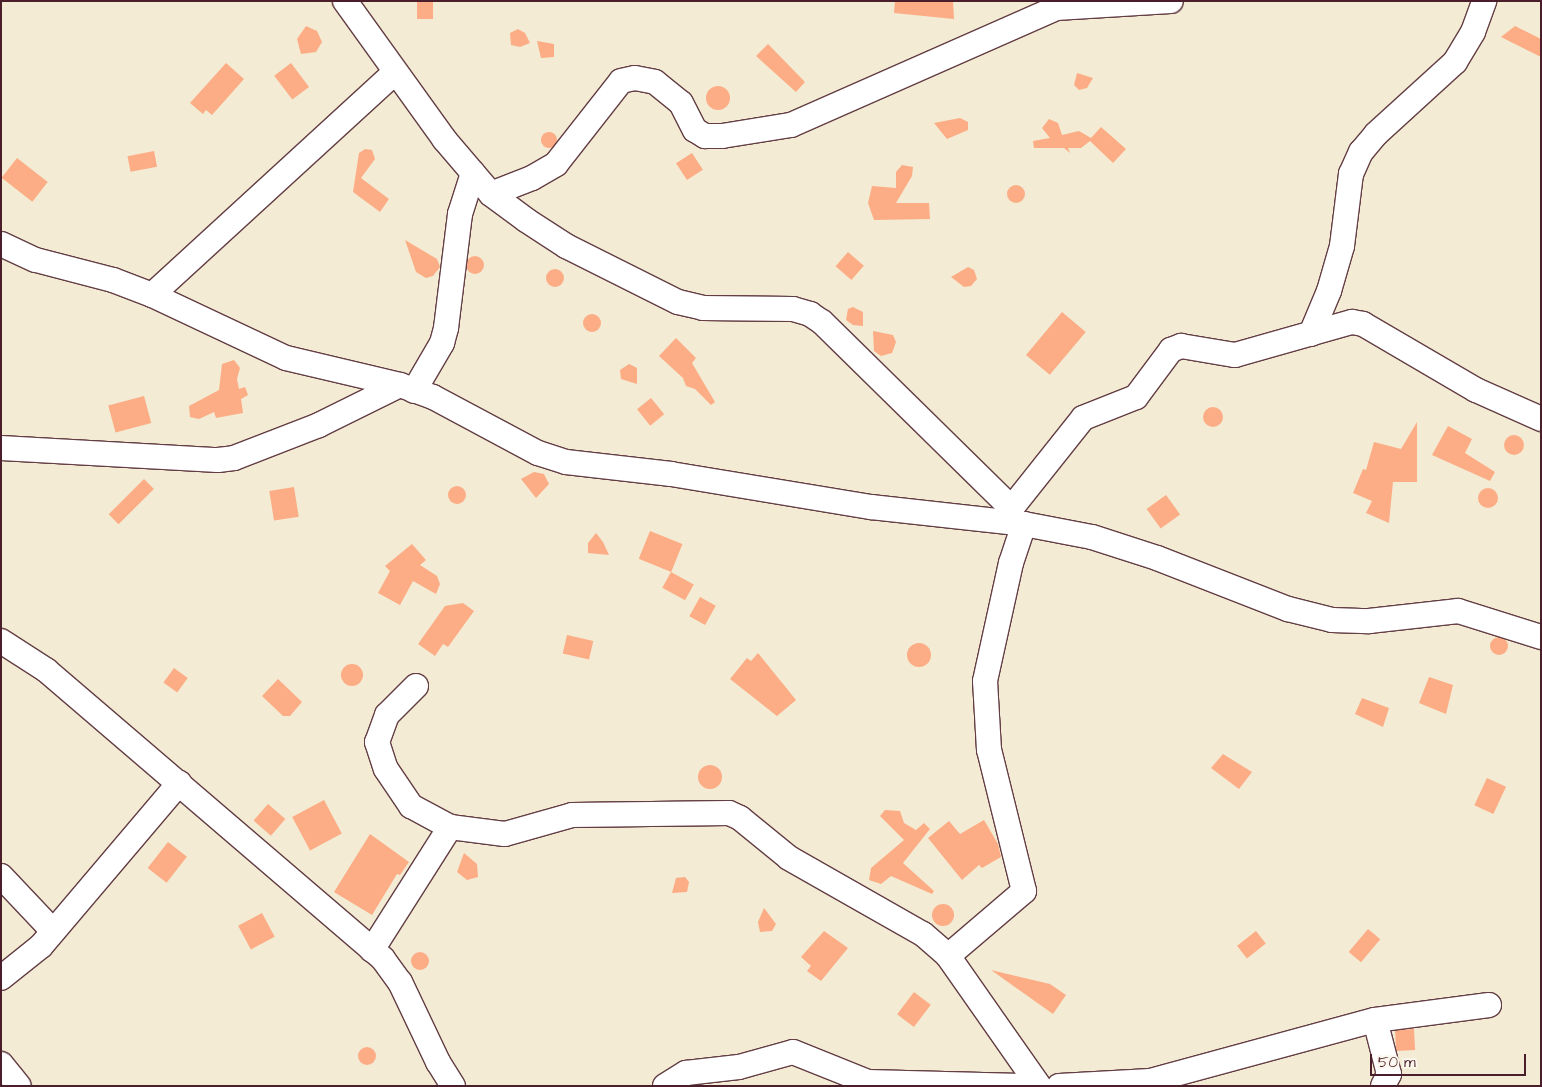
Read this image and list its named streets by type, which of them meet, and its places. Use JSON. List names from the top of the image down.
{
  "scale_bar": "50 m"
}
